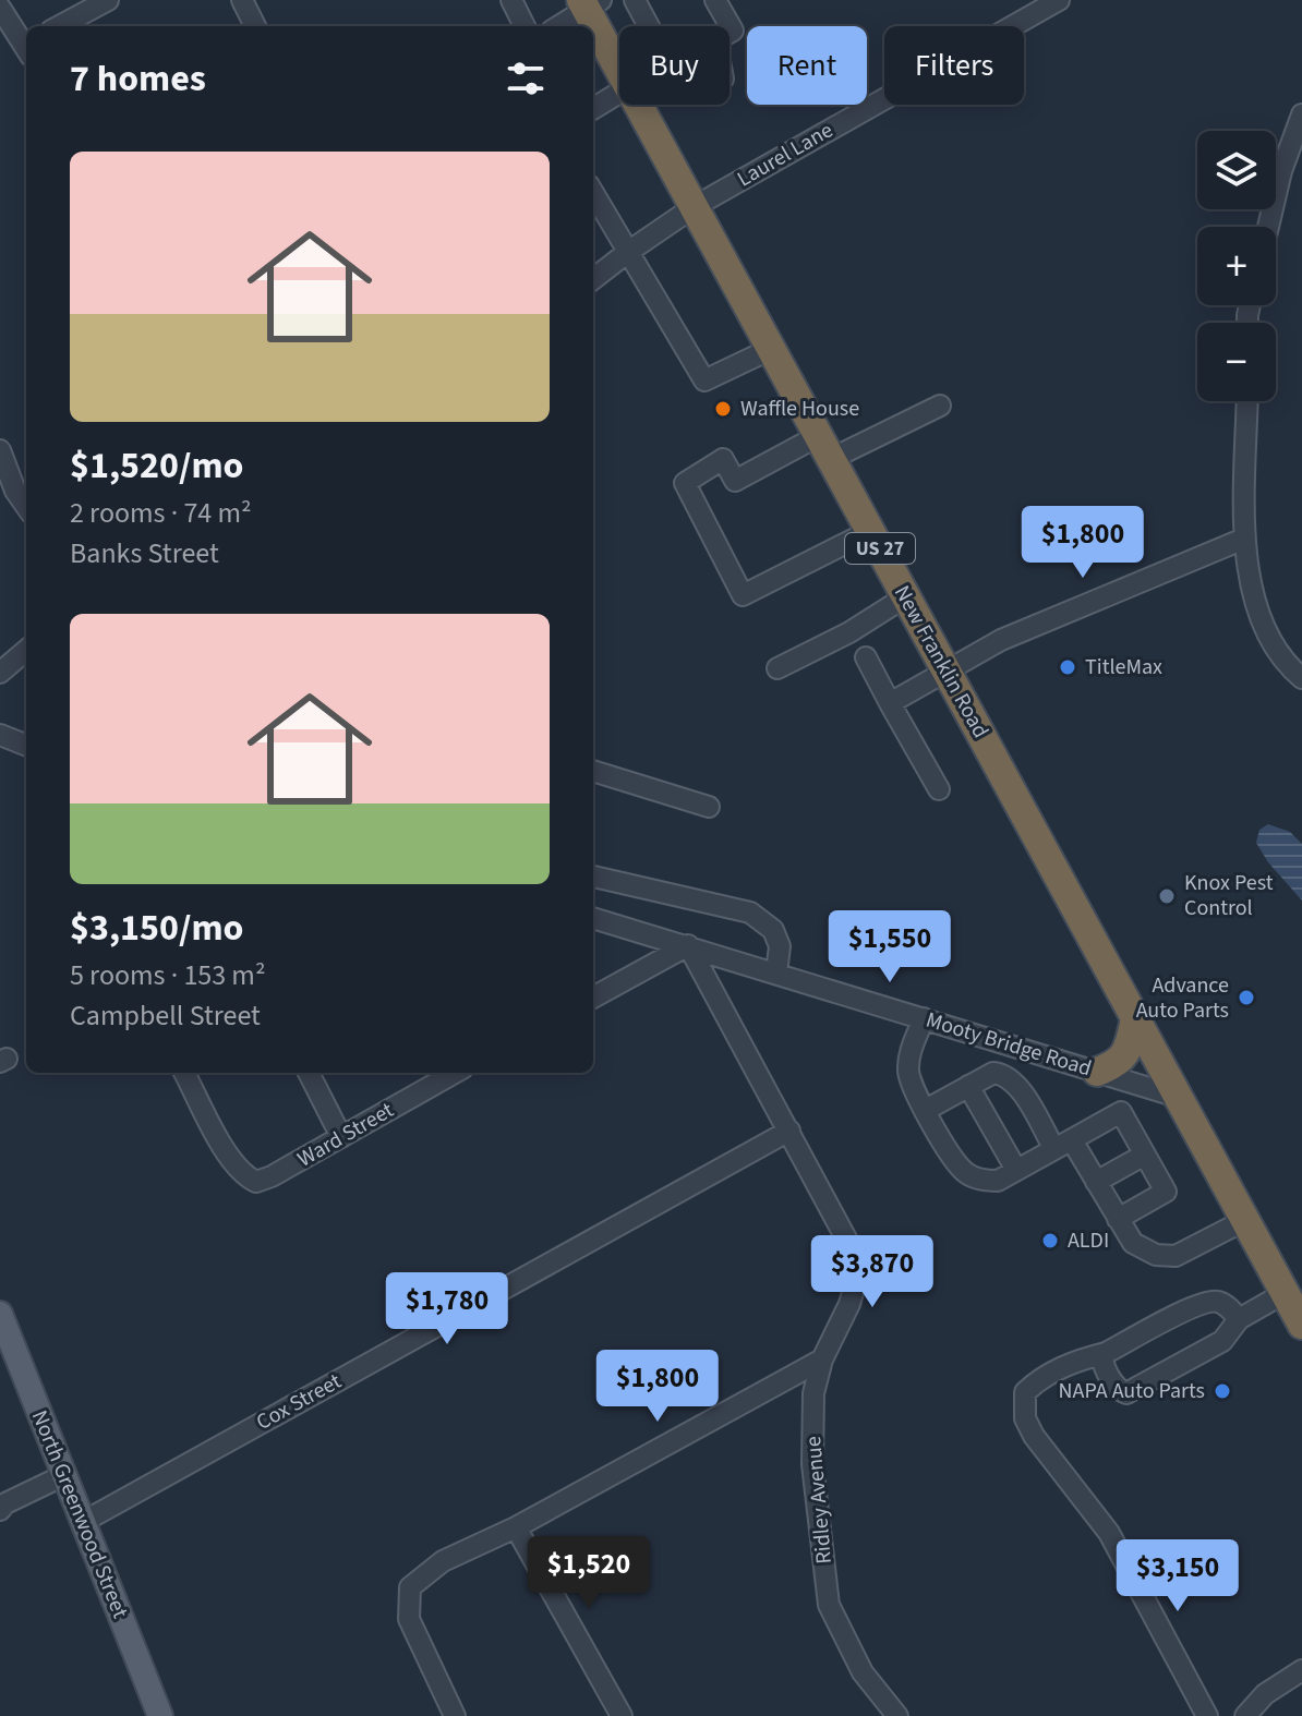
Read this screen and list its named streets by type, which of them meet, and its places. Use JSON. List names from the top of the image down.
{
  "streets": {
    "highway": ["US 27", "New Franklin Road"],
    "main road": ["North Greenwood Street"],
    "street": [
      "Laurel Lane",
      "Mooty Bridge Road",
      "Ward Street",
      "Cox Street",
      "Ridley Avenue"
    ]
  },
  "crossings": [
    ["Laurel Lane", "New Franklin Road"],
    ["New Franklin Road", "Mooty Bridge Road"],
    ["Mooty Bridge Road", "Ridley Avenue"],
    ["Cox Street", "Ridley Avenue"],
    ["Cox Street", "North Greenwood Street"]
  ],
  "places": [
    "Waffle House",
    "TitleMax",
    "Knox Pest Control",
    "Advance Auto Parts",
    "ALDI",
    "NAPA Auto Parts"
  ],
  "page": {
    "chip": ["Buy", "Rent", "Filters"],
    "heading": "7 homes",
    "map_buttons": ["+", "−"],
    "list": [
      {
        "name": "$1,520/mo",
        "note": "2 rooms · 74 m² · Banks Street"
      },
      {
        "name": "$3,150/mo",
        "note": "5 rooms · 153 m² · Campbell Street"
      }
    ],
    "price": [
      "$1,800",
      "$1,550",
      "$3,870",
      "$1,780",
      "$1,800",
      "$1,520",
      "$3,150"
    ]
  }
}
